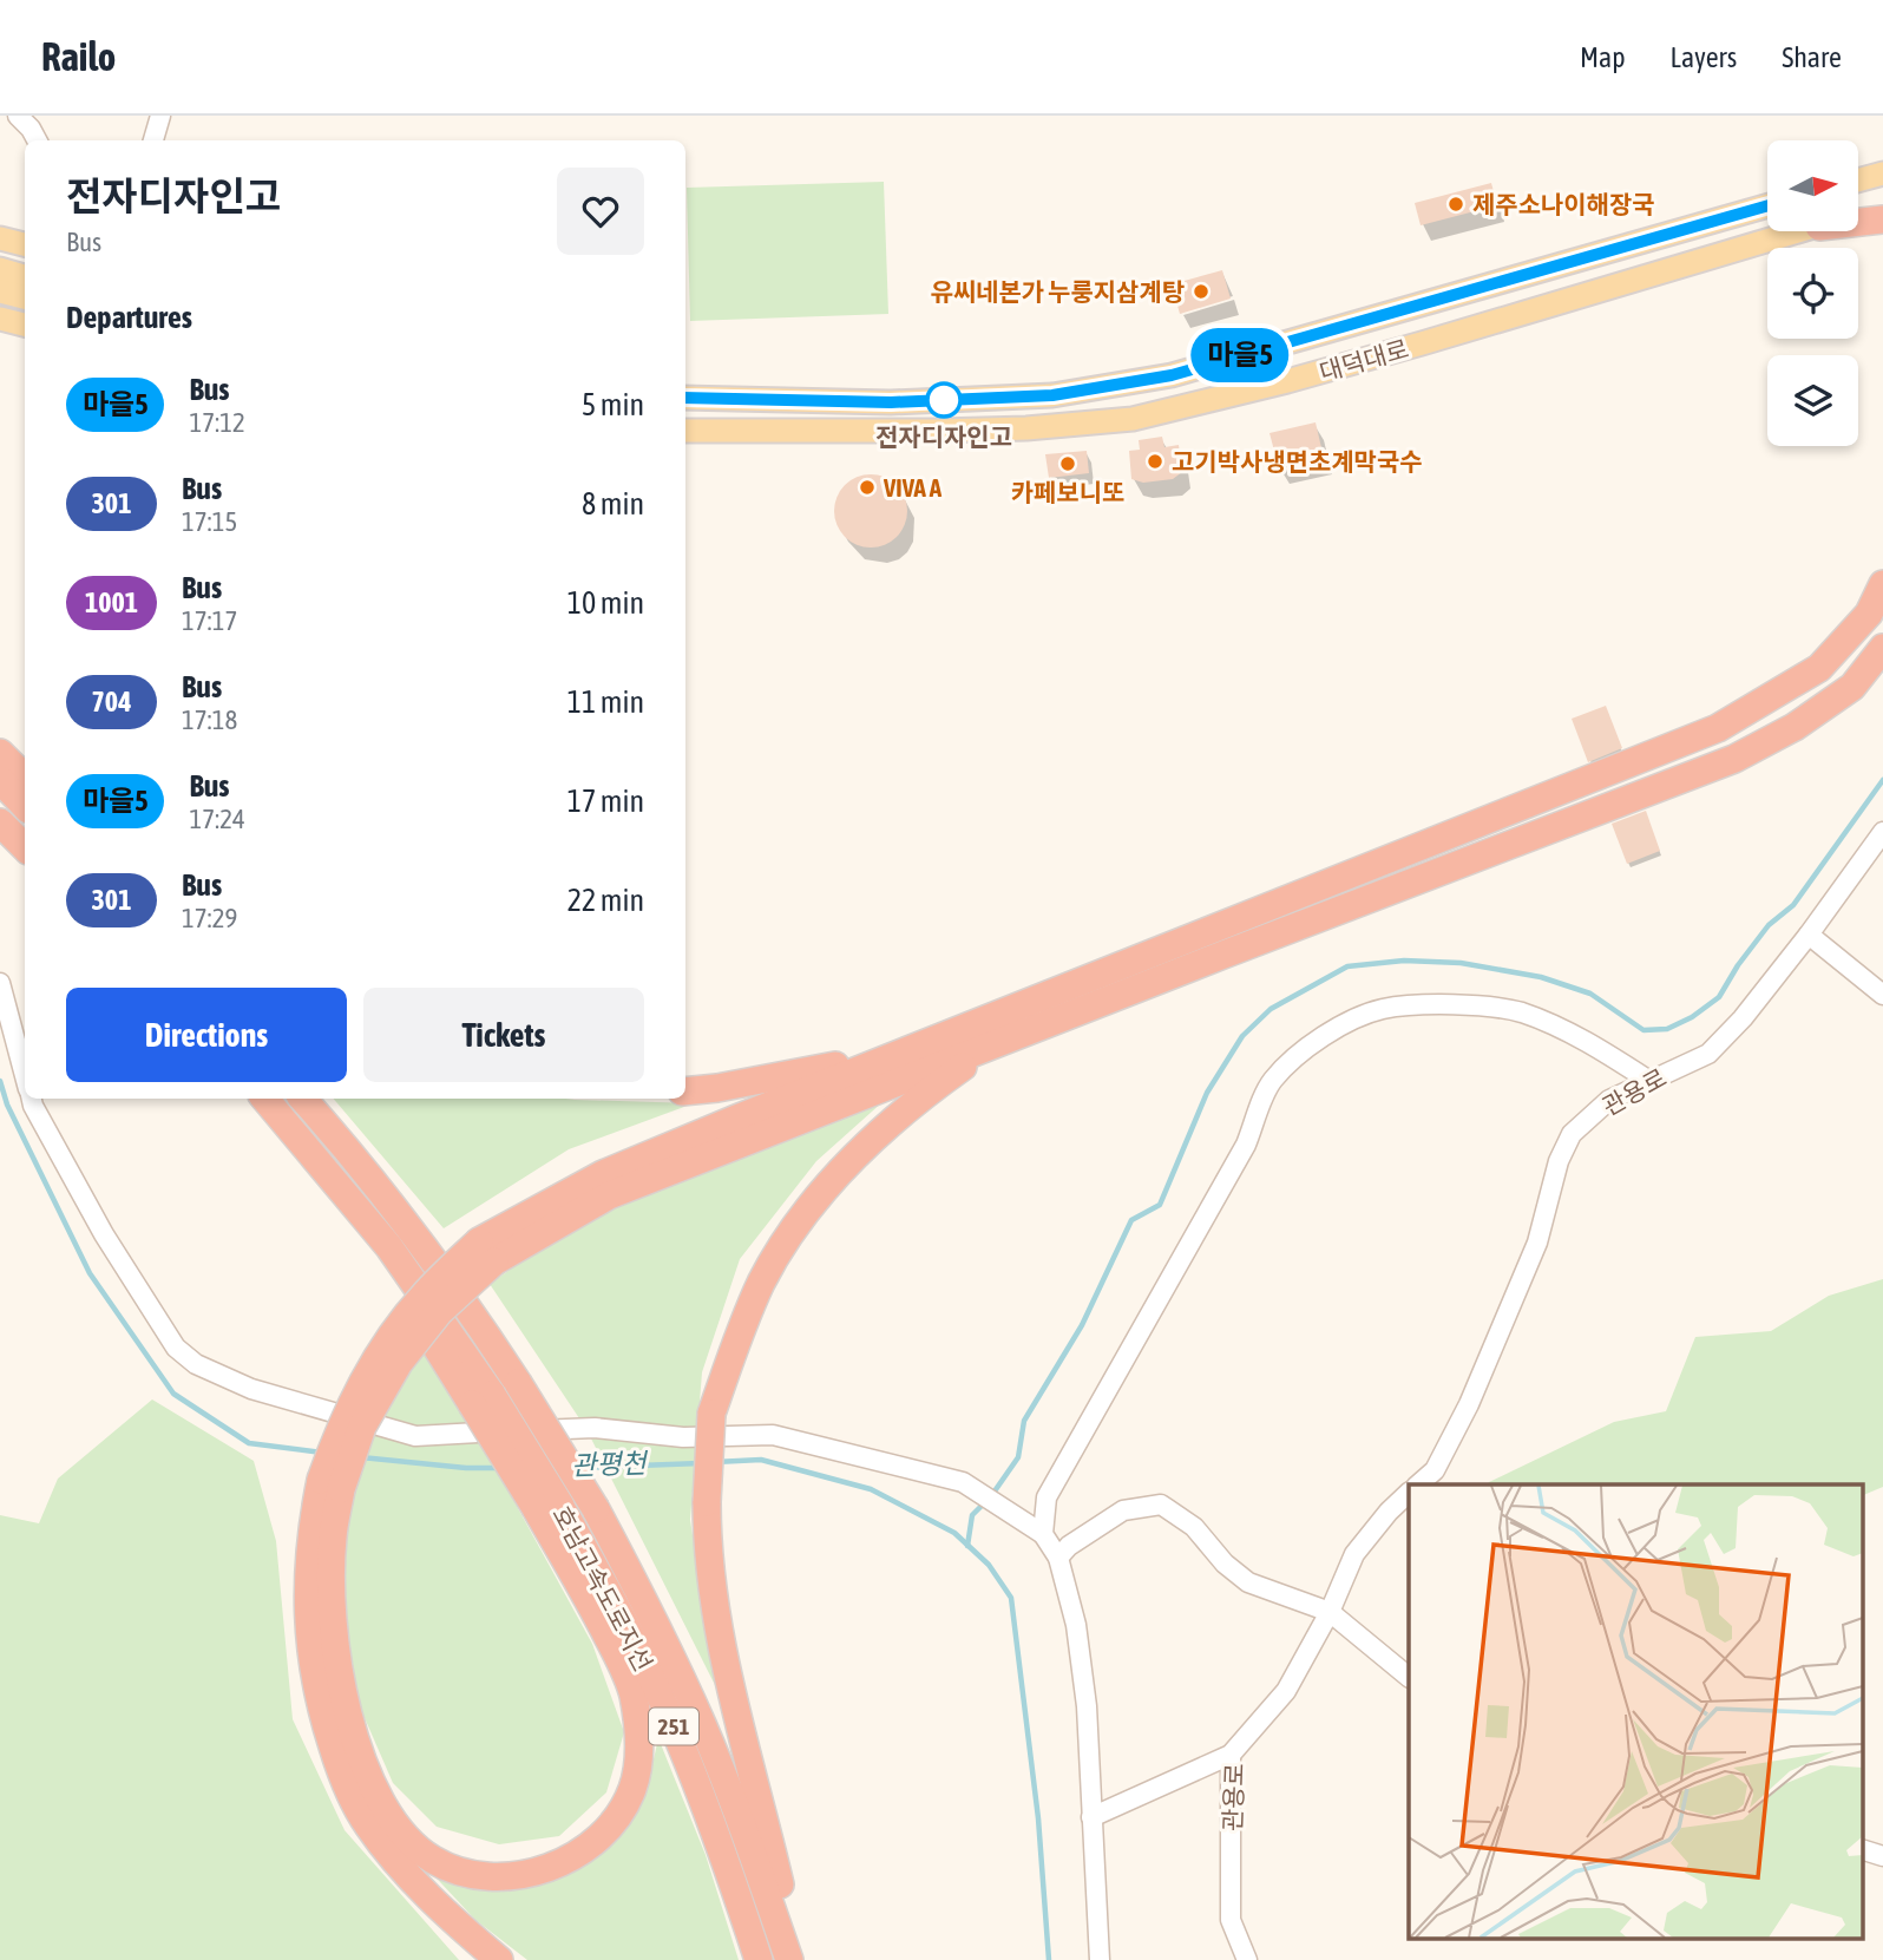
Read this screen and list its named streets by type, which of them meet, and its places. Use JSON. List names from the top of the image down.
{
  "streets": {
    "highway": ["호남고속도로지선", "251"],
    "main road": ["대덕대로"],
    "street": ["관용로"]
  },
  "water": ["관평천"],
  "places": [
    "제주소나이해장국",
    "유씨네본가 누룽지삼계탕",
    "전자디자인고",
    "고기박사냉면초계막국수",
    "카페보니또",
    "VIVA A"
  ],
  "lines": ["bus line 마을5"],
  "north": "right",
  "page": {
    "header": "Railo",
    "nav": ["Map", "Layers", "Share"],
    "on_map": "마을5",
    "heading": [
      ["전자디자인고", "Bus"],
      "Departures"
    ],
    "list": [
      {
        "mark": "마을5",
        "name": "Bus",
        "note": "17:12",
        "value": "5 min"
      },
      {
        "mark": "301",
        "name": "Bus",
        "note": "17:15",
        "value": "8 min"
      },
      {
        "mark": "1001",
        "name": "Bus",
        "note": "17:17",
        "value": "10 min"
      },
      {
        "mark": "704",
        "name": "Bus",
        "note": "17:18",
        "value": "11 min"
      },
      {
        "mark": "마을5",
        "name": "Bus",
        "note": "17:24",
        "value": "17 min"
      },
      {
        "mark": "301",
        "name": "Bus",
        "note": "17:29",
        "value": "22 min"
      }
    ],
    "buttons": ["Directions", "Tickets"]
  }
}
